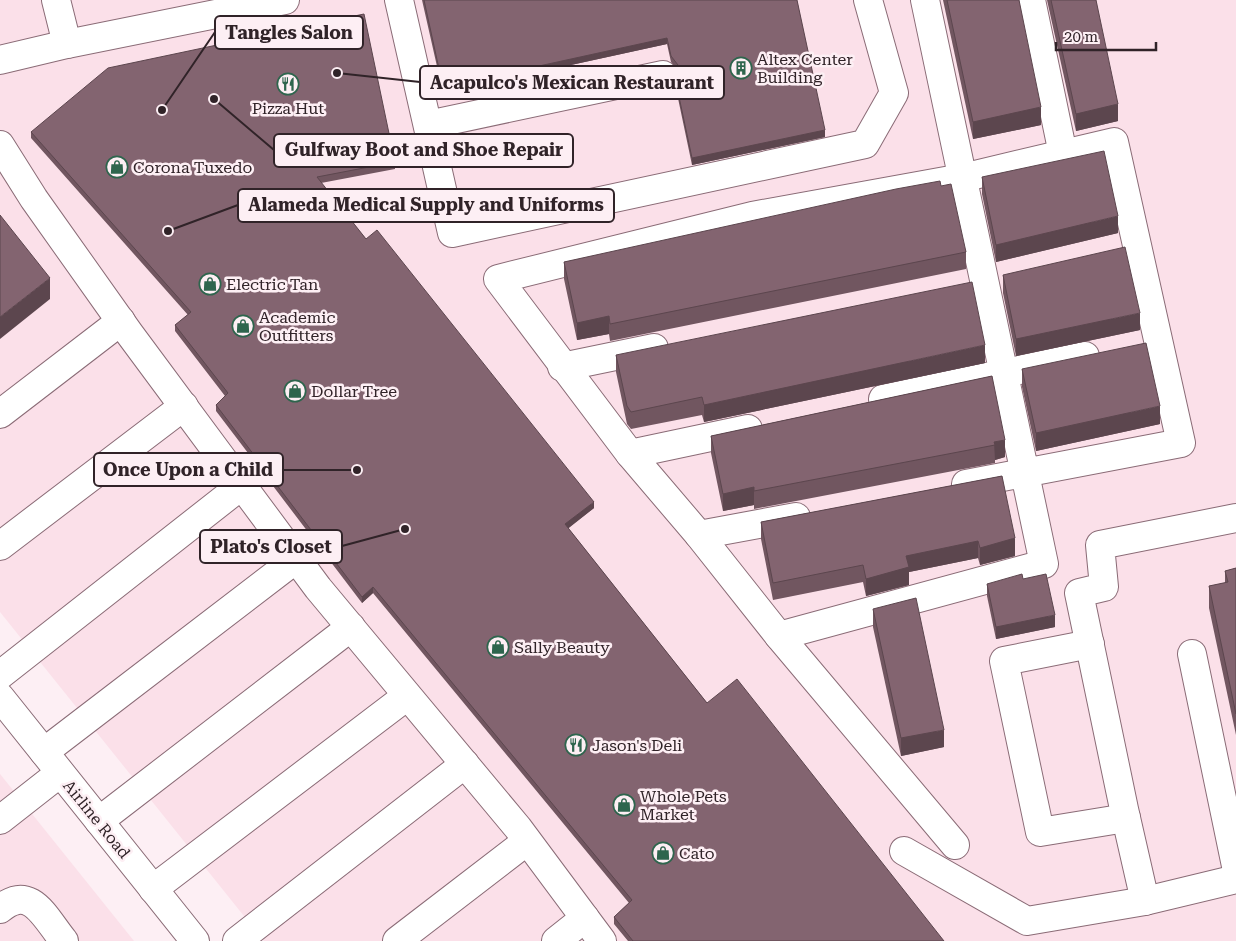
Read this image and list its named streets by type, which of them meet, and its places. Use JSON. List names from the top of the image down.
{
  "streets": {
    "main road": ["Airline Road"]
  },
  "places": {
    "building": ["Altex Center Building"],
    "other": [
      "Acapulco's Mexican Restaurant",
      "Gulfway Boot and Shoe Repair",
      "Tangles Salon",
      "Alameda Medical Supply and Uniforms",
      "Once Upon a Child",
      "Plato's Closet"
    ],
    "restaurant": ["Pizza Hut", "Jason's Deli"],
    "shop": [
      "Corona Tuxedo",
      "Electric Tan",
      "Academic Outfitters",
      "Dollar Tree",
      "Sally Beauty",
      "Whole Pets Market",
      "Cato"
    ]
  },
  "scale_bar": "20 m"
}
